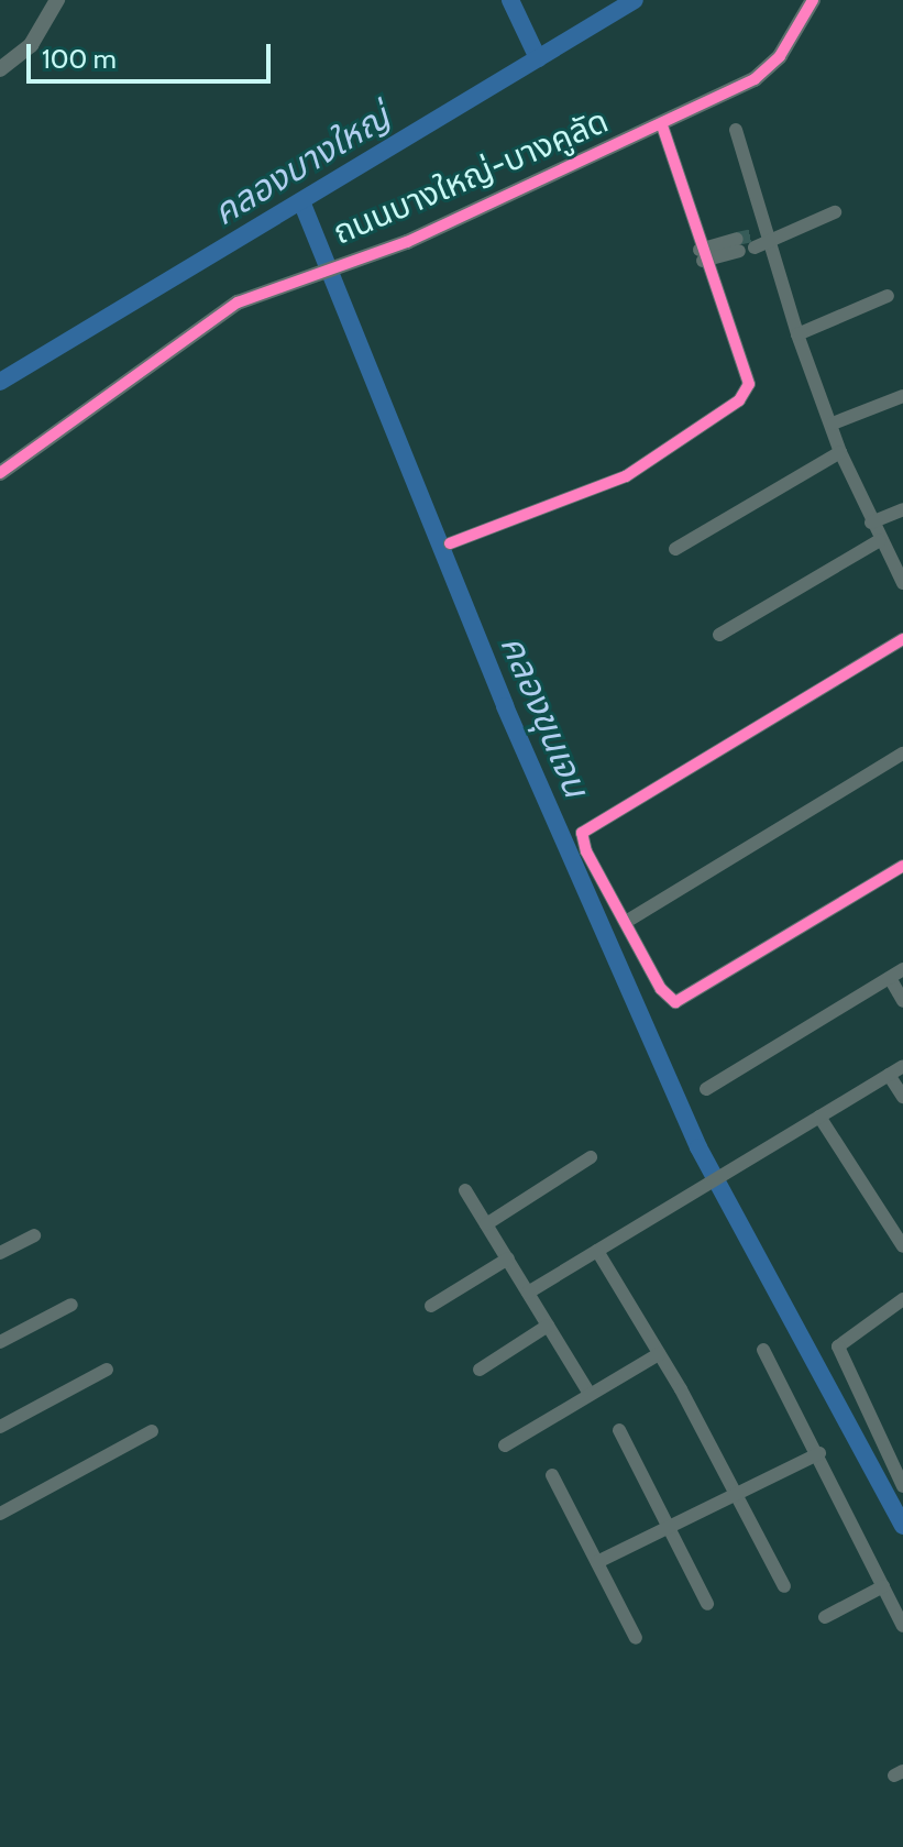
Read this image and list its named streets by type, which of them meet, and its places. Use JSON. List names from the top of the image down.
{
  "streets": {
    "street": ["ถนนบางใหญ่-บางคูลัด"]
  },
  "water": ["คลองบางใหญ่", "คลองขุนเจน"],
  "scale_bar": "100 m"
}
